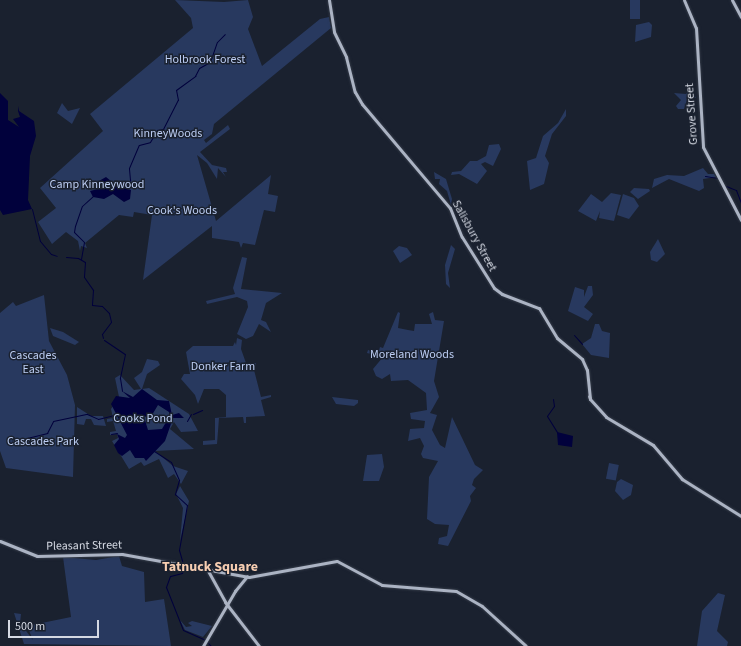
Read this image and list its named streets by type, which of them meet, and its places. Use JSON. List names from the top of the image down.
{
  "streets": {
    "main road": ["Grove Street", "Salisbury Street", "Pleasant Street"]
  },
  "districts": ["Tatnuck Square"],
  "parks": [
    "Holbrook Forest",
    "KinneyWoods",
    "Camp Kinneywood",
    "Cook's Woods",
    "Moreland Woods",
    "Cascades East",
    "Donker Farm",
    "Cooks Pond",
    "Cascades Park"
  ],
  "scale_bar": "500 m"
}
